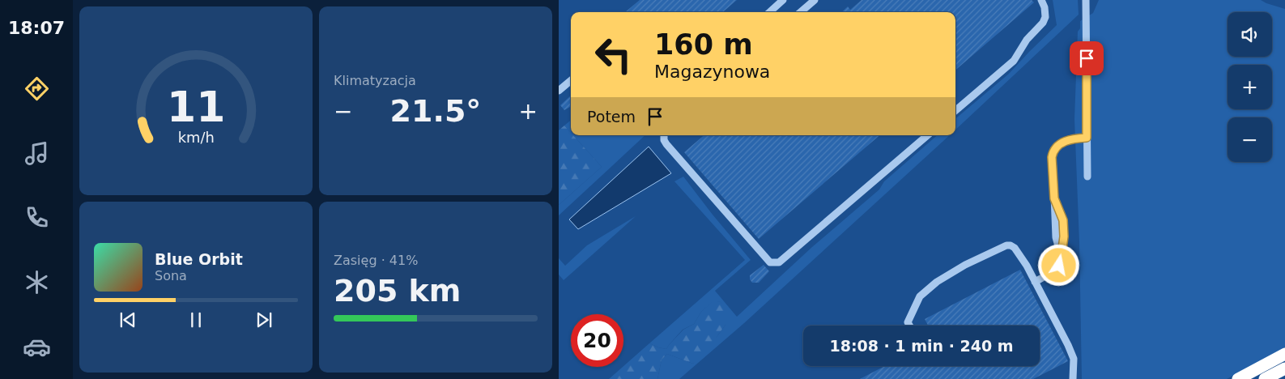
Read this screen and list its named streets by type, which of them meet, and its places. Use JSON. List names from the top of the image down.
{
  "page": {
    "tabs": "18:07",
    "tile": [
      "Klimatyzacja",
      ["Zasięg · 41%", "205 km"]
    ],
    "map_buttons": ["+", "−"],
    "turn": ["160 m", "Magazynowa"],
    "heat": ["−", "21.5°", "+"],
    "then": "Potem",
    "song": ["Blue Orbit", "Sona"],
    "limit": "20",
    "trip": "18:08 · 1 min · 240 m",
    "gauge": ["11", "km/h"]
  }
}
